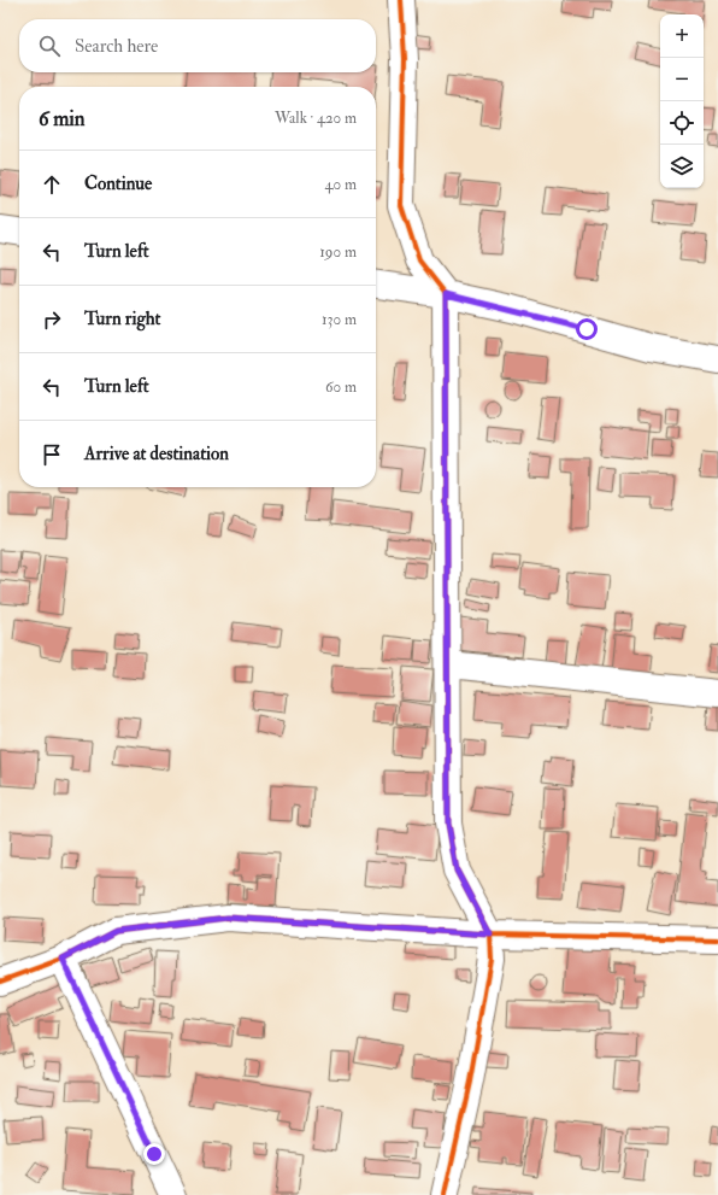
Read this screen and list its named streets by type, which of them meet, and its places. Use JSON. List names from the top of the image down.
{
  "page": {
    "map_buttons": ["+", "−"],
    "search": "Search here",
    "heading": ["6 min", "Walk · 420 m"],
    "list": [
      ["Continue", "40 m"],
      ["Turn left", "190 m"],
      ["Turn right", "130 m"],
      ["Turn left", "60 m"],
      "Arrive at destination"
    ]
  }
}
